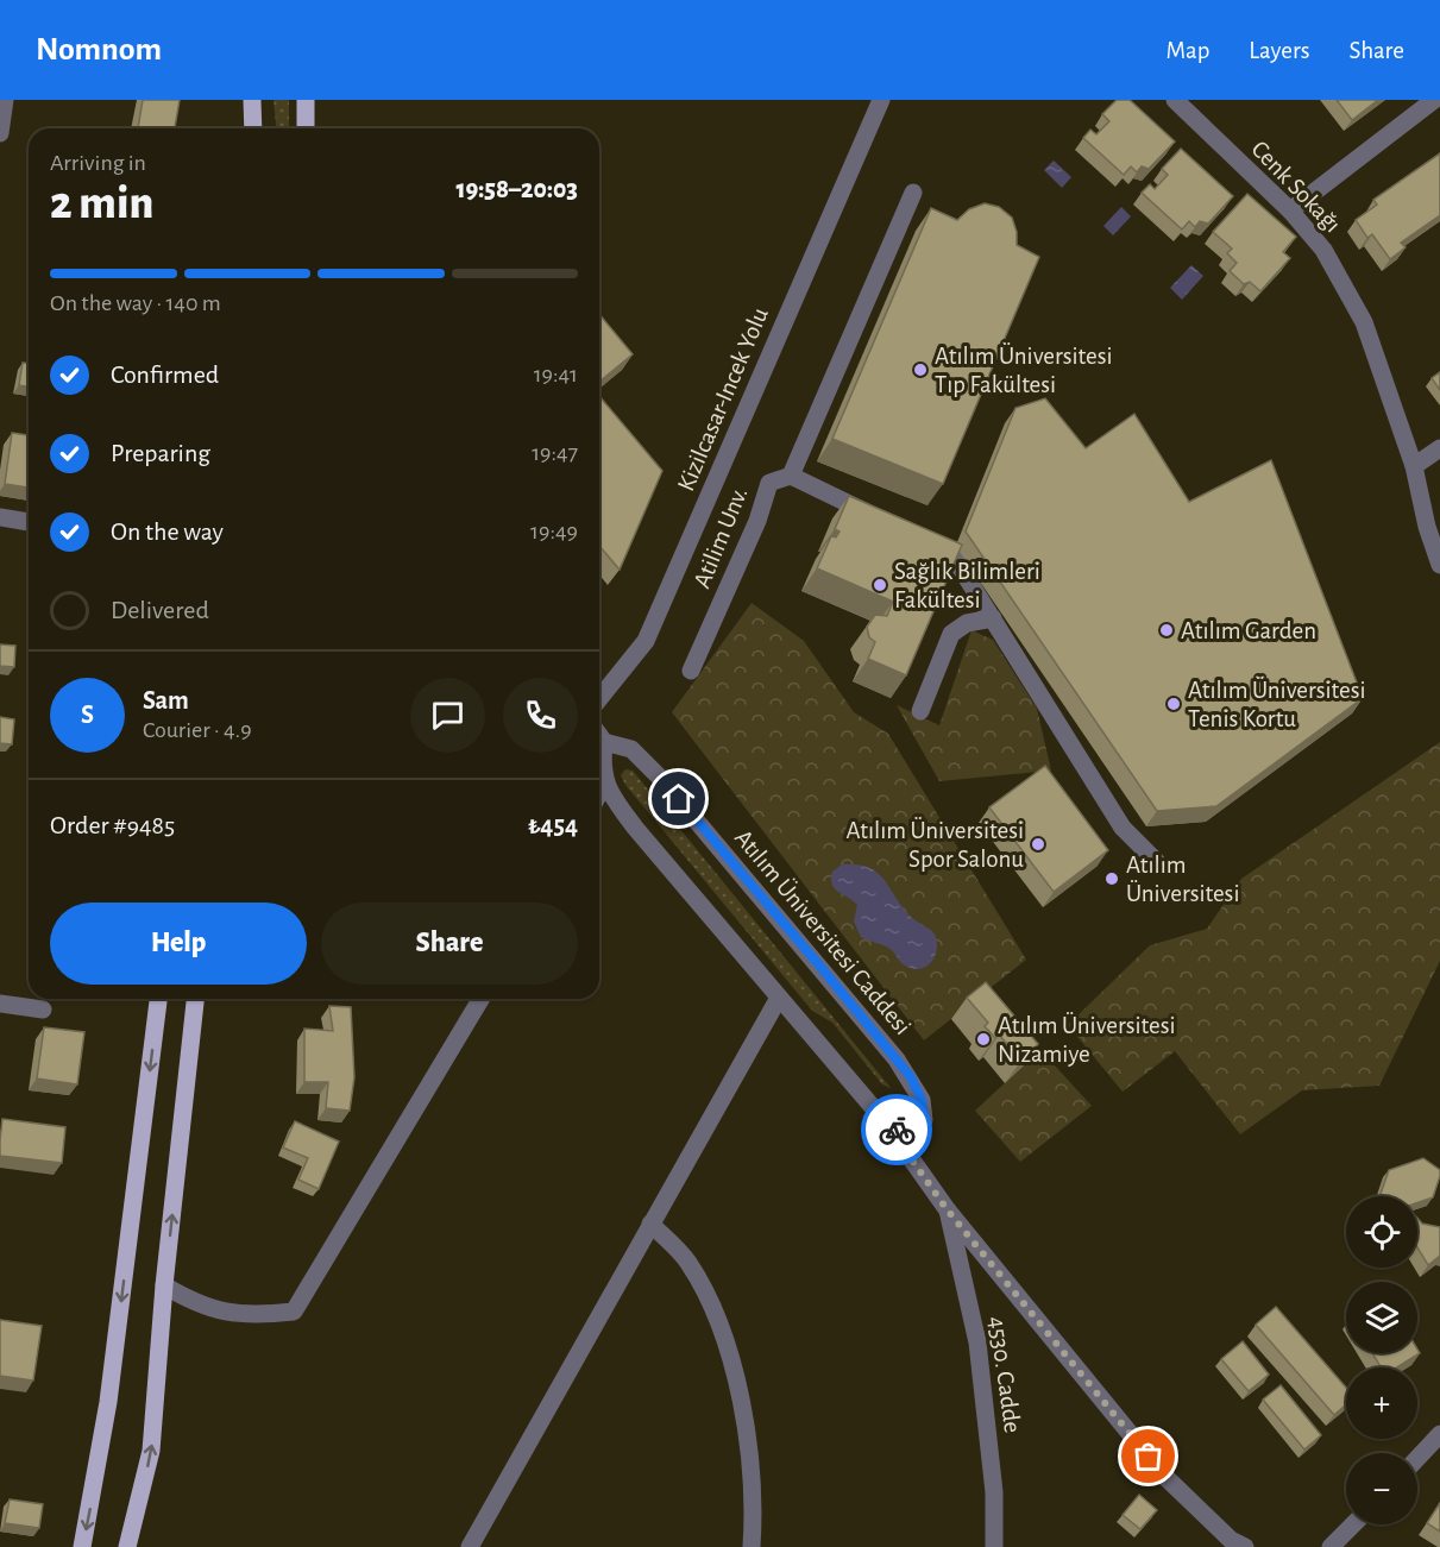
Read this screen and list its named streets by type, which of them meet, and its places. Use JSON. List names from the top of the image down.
{
  "streets": {
    "street": [
      "Cenk Sokağı",
      "Kizilcasar-Incek Yolu",
      "Atilim Unv.",
      "Atılım Üniversitesi Caddesi",
      "4530. Cadde"
    ]
  },
  "places": [
    "Atılım Üniversitesi Tıp Fakültesi",
    "Sağlık Bilimleri Fakültesi",
    "Atılım Garden",
    "Atılım Üniversitesi Tenis Kortu",
    "Atılım Üniversitesi Spor Salonu",
    "Atılım Üniversitesi",
    "Atılım Üniversitesi Nizamiye"
  ],
  "page": {
    "header": "Nomnom",
    "nav": ["Map", "Layers", "Share"],
    "heading": ["2 min", "Arriving in", "19:58–20:03"],
    "panel": [
      "Sam",
      "Courier · 4.9",
      "Order #9485",
      "₺454"
    ],
    "bar": "On the way · 140 m",
    "list": [
      ["Confirmed", "19:41"],
      ["Preparing", "19:47"],
      ["On the way", "19:49"],
      "Delivered"
    ],
    "round": "S",
    "buttons": ["Help", "Share"],
    "map_buttons": ["+", "−"]
  }
}
